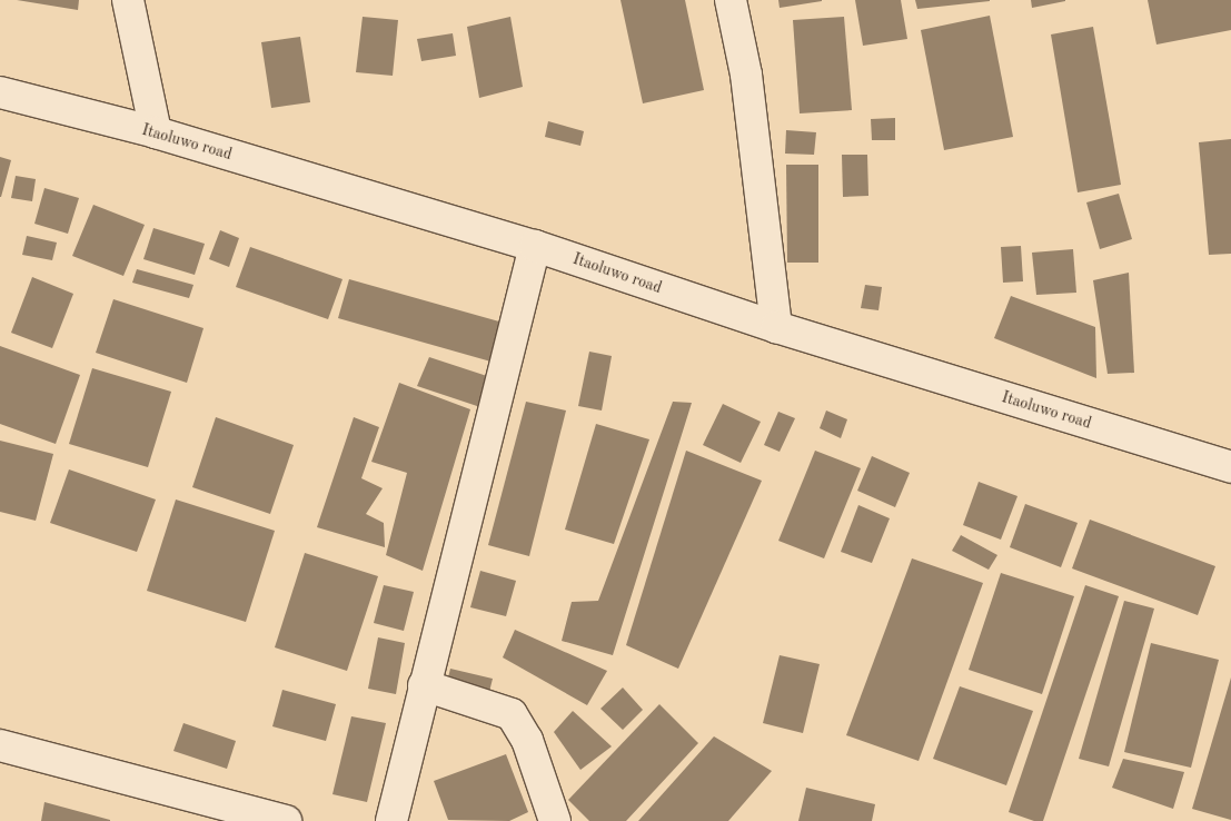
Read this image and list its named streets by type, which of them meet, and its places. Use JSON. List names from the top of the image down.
{
  "streets": {
    "street": ["Itaoluwo road"]
  }
}
